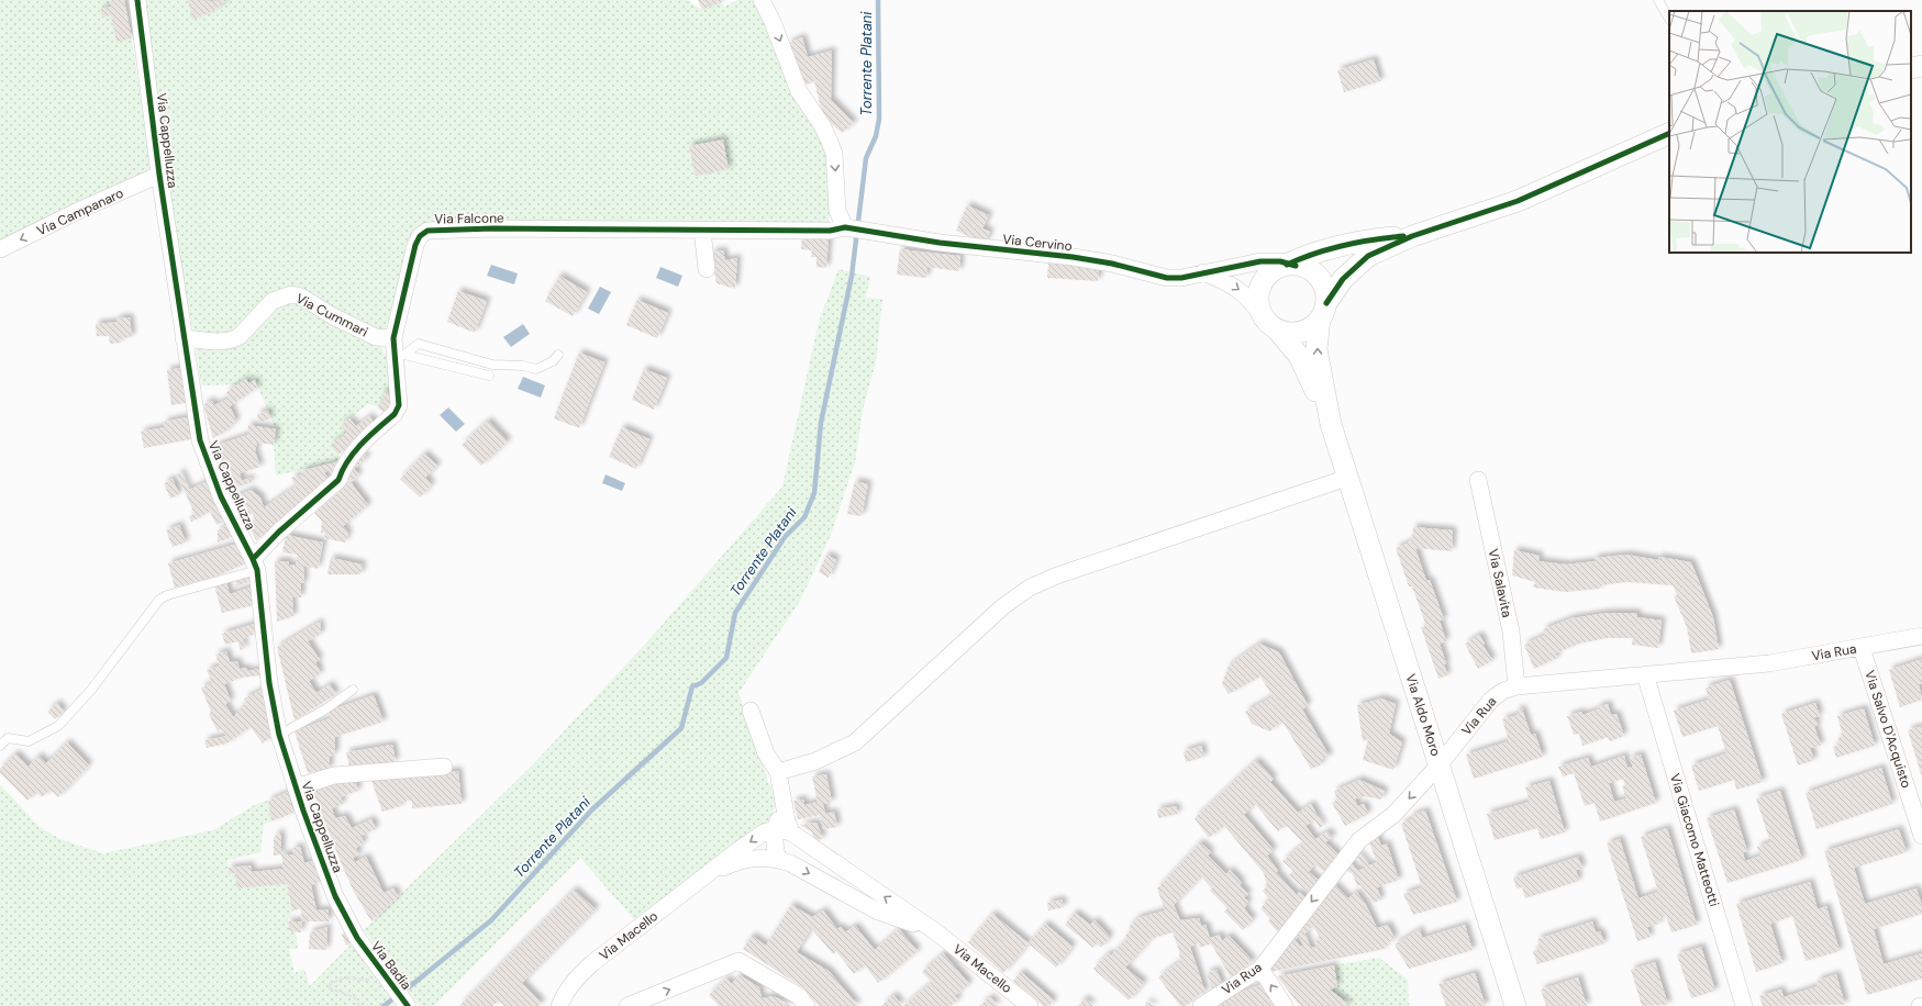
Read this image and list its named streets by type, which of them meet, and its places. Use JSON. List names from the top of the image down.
{
  "streets": {
    "street": [
      "Via Cappelluzza",
      "Via Campanaro",
      "Via Falcone",
      "Via Cervino",
      "Via Cummari",
      "Via Salavita",
      "Via Rua",
      "Via Aldo Moro",
      "Via Salvo D'Acquisto",
      "Via Giacomo Matteotti",
      "Via Macello",
      "Via Badia"
    ]
  },
  "crossings": [
    ["Via Cappelluzza", "Via Campanaro"],
    ["Via Cappelluzza", "Via Falcone"],
    ["Via Cappelluzza", "Via Cummari"],
    ["Via Cappelluzza", "Via Badia"],
    ["Via Falcone", "Via Cervino"],
    ["Via Falcone", "Via Cummari"],
    ["Via Salavita", "Via Rua"],
    ["Via Rua", "Via Aldo Moro"],
    ["Via Rua", "Via Salvo D'Acquisto"],
    ["Via Rua", "Via Giacomo Matteotti"]
  ],
  "one_way": ["Via Campanaro"],
  "water": ["Torrente Platani"]
}
